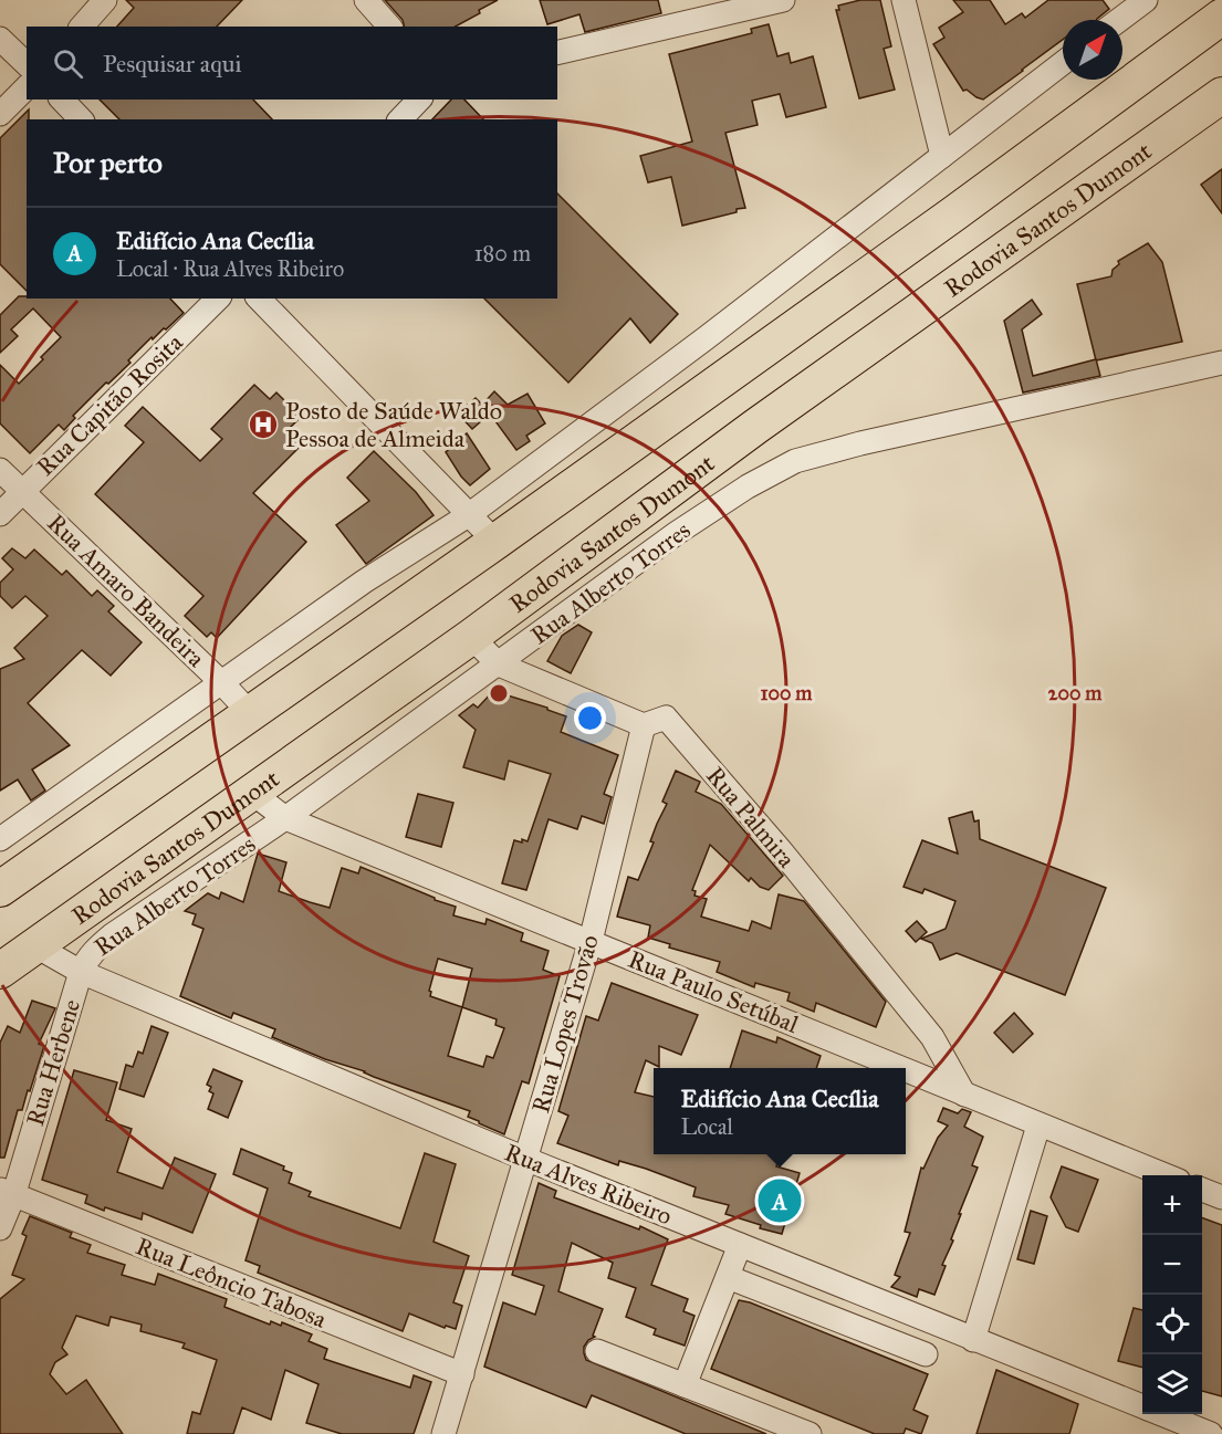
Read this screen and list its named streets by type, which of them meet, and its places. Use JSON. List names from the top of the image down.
{
  "streets": {
    "highway": ["Rodovia Santos Dumont"],
    "street": [
      "Rua Capitão Rosita",
      "Rua Alberto Torres",
      "Rua Amaro Bandeira",
      "Rua Palmira",
      "Rua Paulo Setúbal",
      "Rua Lopes Trovão",
      "Rua Herbene",
      "Rua Alves Ribeiro",
      "Rua Leôncio Tabosa"
    ]
  },
  "crossings": [
    ["Rodovia Santos Dumont", "Rua Palmira"],
    ["Rodovia Santos Dumont", "Rua Paulo Setúbal"],
    ["Rodovia Santos Dumont", "Rua Alves Ribeiro"],
    ["Rua Capitão Rosita", "Rua Amaro Bandeira"],
    ["Rua Alberto Torres", "Rua Palmira"],
    ["Rua Alberto Torres", "Rua Paulo Setúbal"],
    ["Rua Alberto Torres", "Rua Herbene"],
    ["Rua Alberto Torres", "Rua Alves Ribeiro"],
    ["Rua Palmira", "Rua Paulo Setúbal"],
    ["Rua Palmira", "Rua Lopes Trovão"],
    ["Rua Paulo Setúbal", "Rua Lopes Trovão"],
    ["Rua Lopes Trovão", "Rua Alves Ribeiro"],
    ["Rua Lopes Trovão", "Rua Leôncio Tabosa"],
    ["Rua Herbene", "Rua Alves Ribeiro"],
    ["Rua Herbene", "Rua Leôncio Tabosa"]
  ],
  "places": {
    "hospital": ["Posto de Saúde Waldo Pessoa de Almeida"]
  },
  "north": "top right",
  "page": {
    "search": "Pesquisar aqui",
    "heading": "Por perto",
    "list": [
      {
        "mark": "A",
        "name": "Edifício Ana Cecília",
        "note": "Local · Rua Alves Ribeiro",
        "value": "180 m"
      }
    ],
    "popup": ["Edifício Ana Cecília", "Local"],
    "map_buttons": ["+", "−"],
    "pins": "A"
  },
  "rings": ["100 m", "200 m"]
}
